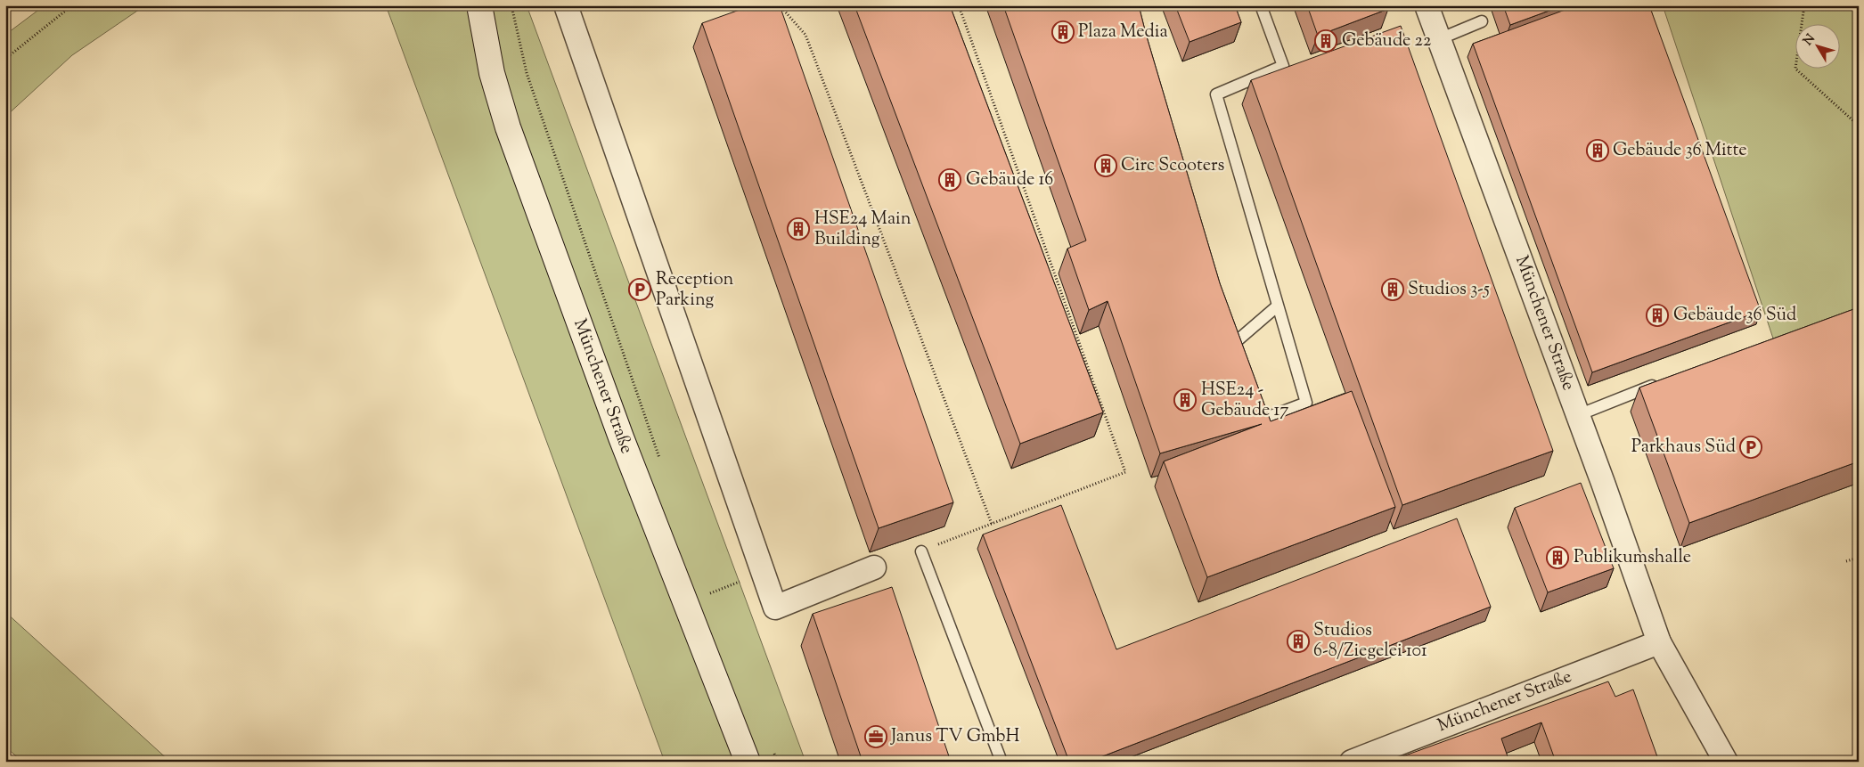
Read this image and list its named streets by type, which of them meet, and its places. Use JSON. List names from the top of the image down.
{
  "streets": {
    "main road": ["Münchener Straße"]
  },
  "places": {
    "building": [
      "Plaza Media",
      "Gebäude 22",
      "Gebäude 36 Mitte",
      "Circ Scooters",
      "Gebäude 16",
      "HSE24 Main Building",
      "Studios 3-5",
      "Gebäude 36 Süd",
      "HSE24 - Gebäude 17",
      "Publikumshalle",
      "Studios 6-8/Ziegelei 101"
    ],
    "parking": ["Reception Parking", "Parkhaus Süd"],
    "office": ["Janus TV GmbH"]
  },
  "north": "top left"
}
